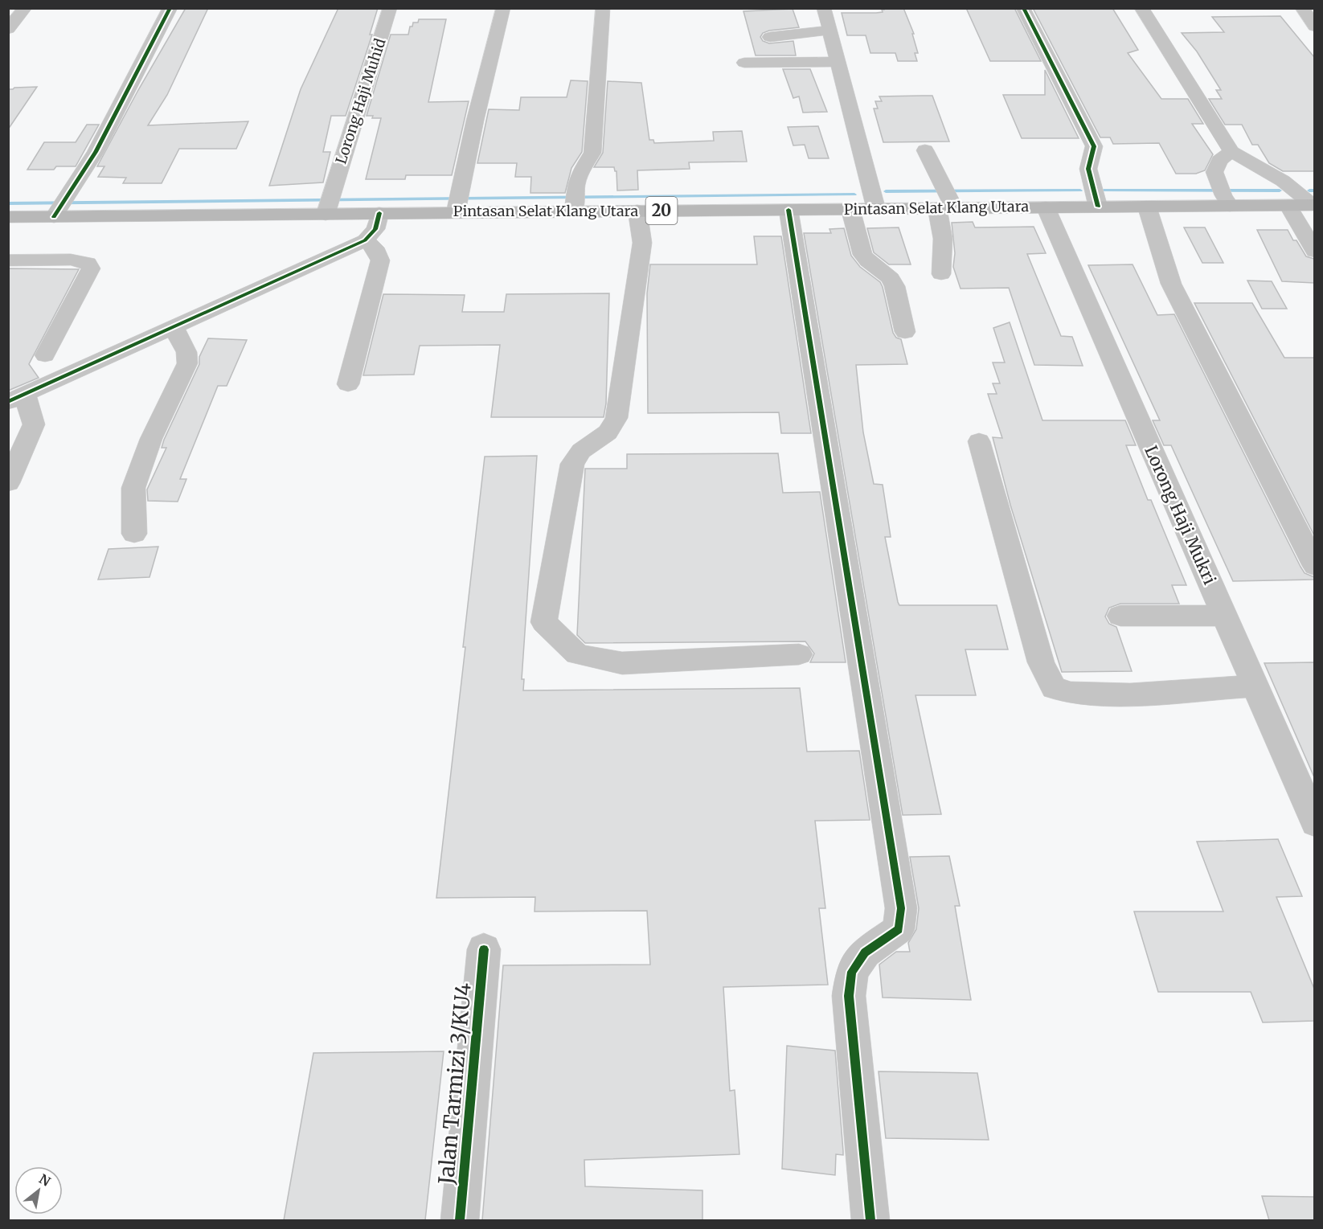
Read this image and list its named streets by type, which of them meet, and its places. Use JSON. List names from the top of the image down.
{
  "streets": {
    "highway": ["Pintasan Selat Klang Utara", "20"],
    "street": ["Lorong Haji Muhid", "Lorong Haji Mukri", "Jalan Tarmizi 3/KU4"]
  },
  "crossings": [
    ["Lorong Haji Muhid", "Pintasan Selat Klang Utara"],
    ["Pintasan Selat Klang Utara", "Lorong Haji Mukri"]
  ],
  "north": "top right"
}
